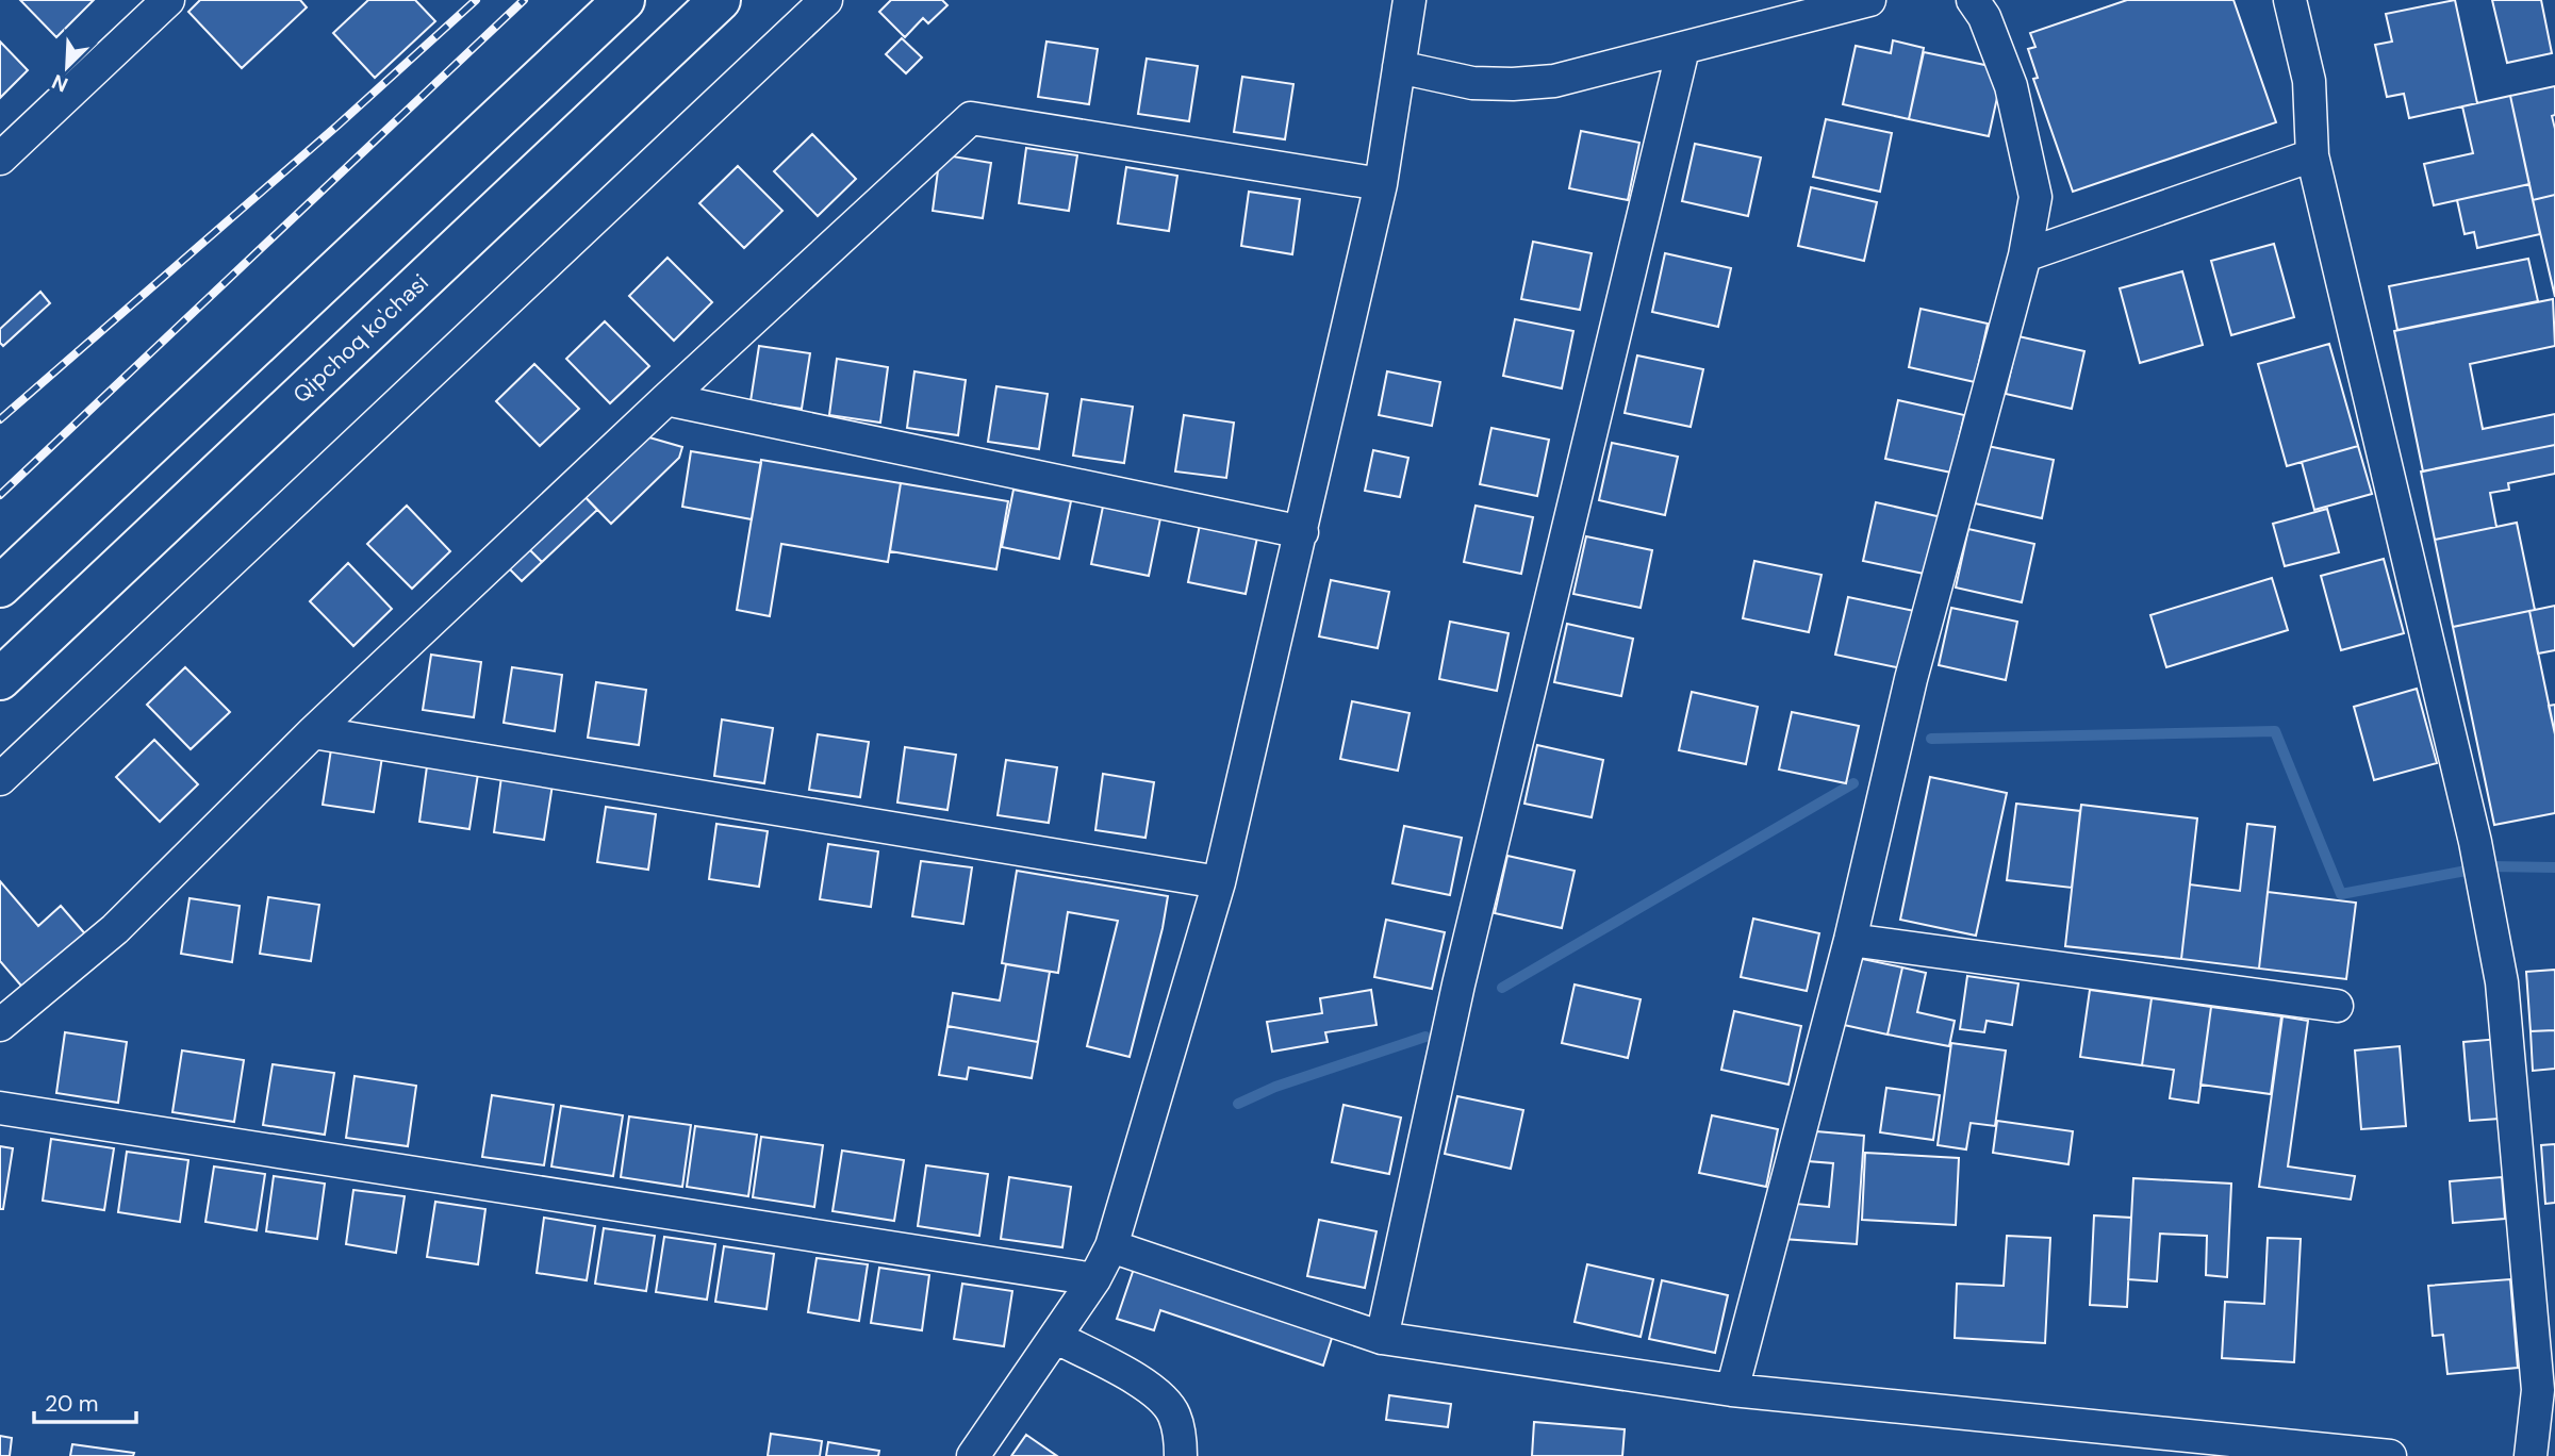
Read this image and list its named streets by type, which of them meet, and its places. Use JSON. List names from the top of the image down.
{
  "streets": {
    "main road": ["Qipchoq ko'chasi"]
  },
  "scale_bar": "20 m",
  "north": "bottom left"
}
